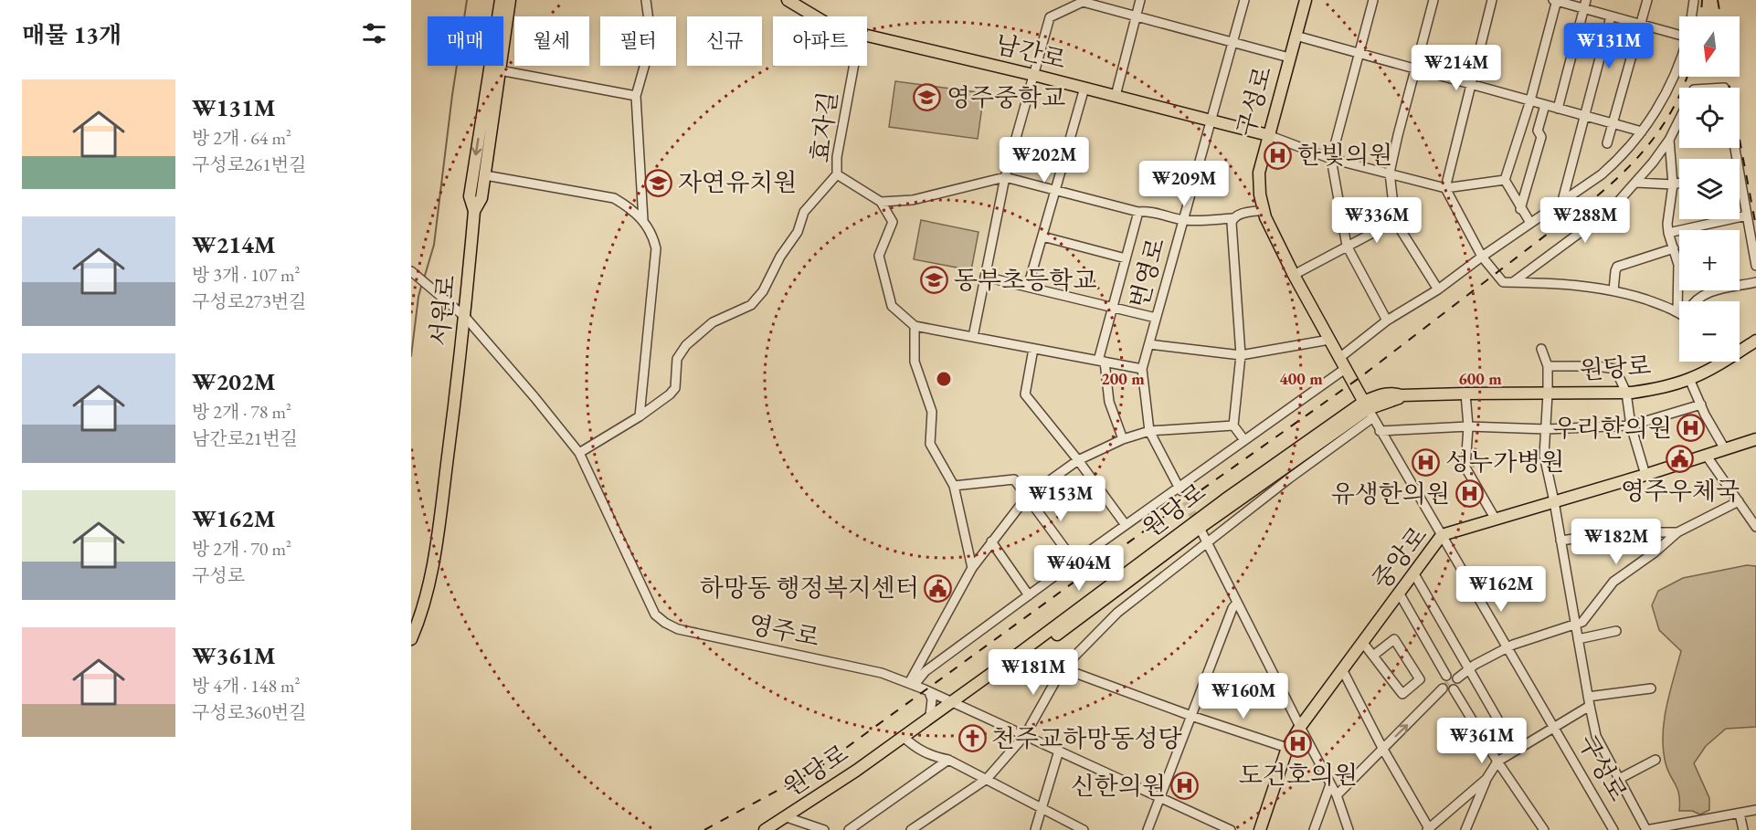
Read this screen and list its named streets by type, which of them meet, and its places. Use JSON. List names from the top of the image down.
{
  "streets": {
    "main road": [
      "남간로",
      "구성로",
      "서원로",
      "원당로",
      "중앙로"
    ],
    "street": ["효자길", "번영로", "영주로"]
  },
  "crossings": [
    ["남간로", "구성로"],
    ["남간로", "번영로"],
    ["구성로", "원당로"],
    ["구성로", "중앙로"],
    ["서원로", "영주로"],
    ["원당로", "영주로"]
  ],
  "places": {
    "school or university": ["영주중학교", "자연유치원", "동부초등학교"],
    "hospital": [
      "한빛의원",
      "우리한의원",
      "성누가병원",
      "유생한의원",
      "도건호의원",
      "신한의원"
    ],
    "public building": ["영주우체국", "하망동 행정복지센터"],
    "church": ["천주교하망동성당"]
  },
  "north": "bottom",
  "page": {
    "heading": "매물 13개",
    "map_buttons": ["+", "−"],
    "chip": [
      "매매",
      "월세",
      "필터",
      "신규",
      "아파트"
    ],
    "price": [
      "₩131M",
      "₩214M",
      "₩202M",
      "₩209M",
      "₩336M",
      "₩288M",
      "₩153M",
      "₩182M",
      "₩404M",
      "₩162M",
      "₩181M",
      "₩160M",
      "₩361M"
    ],
    "list": [
      {
        "name": "₩131M",
        "note": "방 2개 · 64 m² · 구성로261번길"
      },
      {
        "name": "₩214M",
        "note": "방 3개 · 107 m² · 구성로273번길"
      },
      {
        "name": "₩202M",
        "note": "방 2개 · 78 m² · 남간로21번길"
      },
      {
        "name": "₩162M",
        "note": "방 2개 · 70 m² · 구성로"
      },
      {
        "name": "₩361M",
        "note": "방 4개 · 148 m² · 구성로360번길"
      }
    ]
  },
  "rings": ["200 m", "400 m", "600 m"]
}
